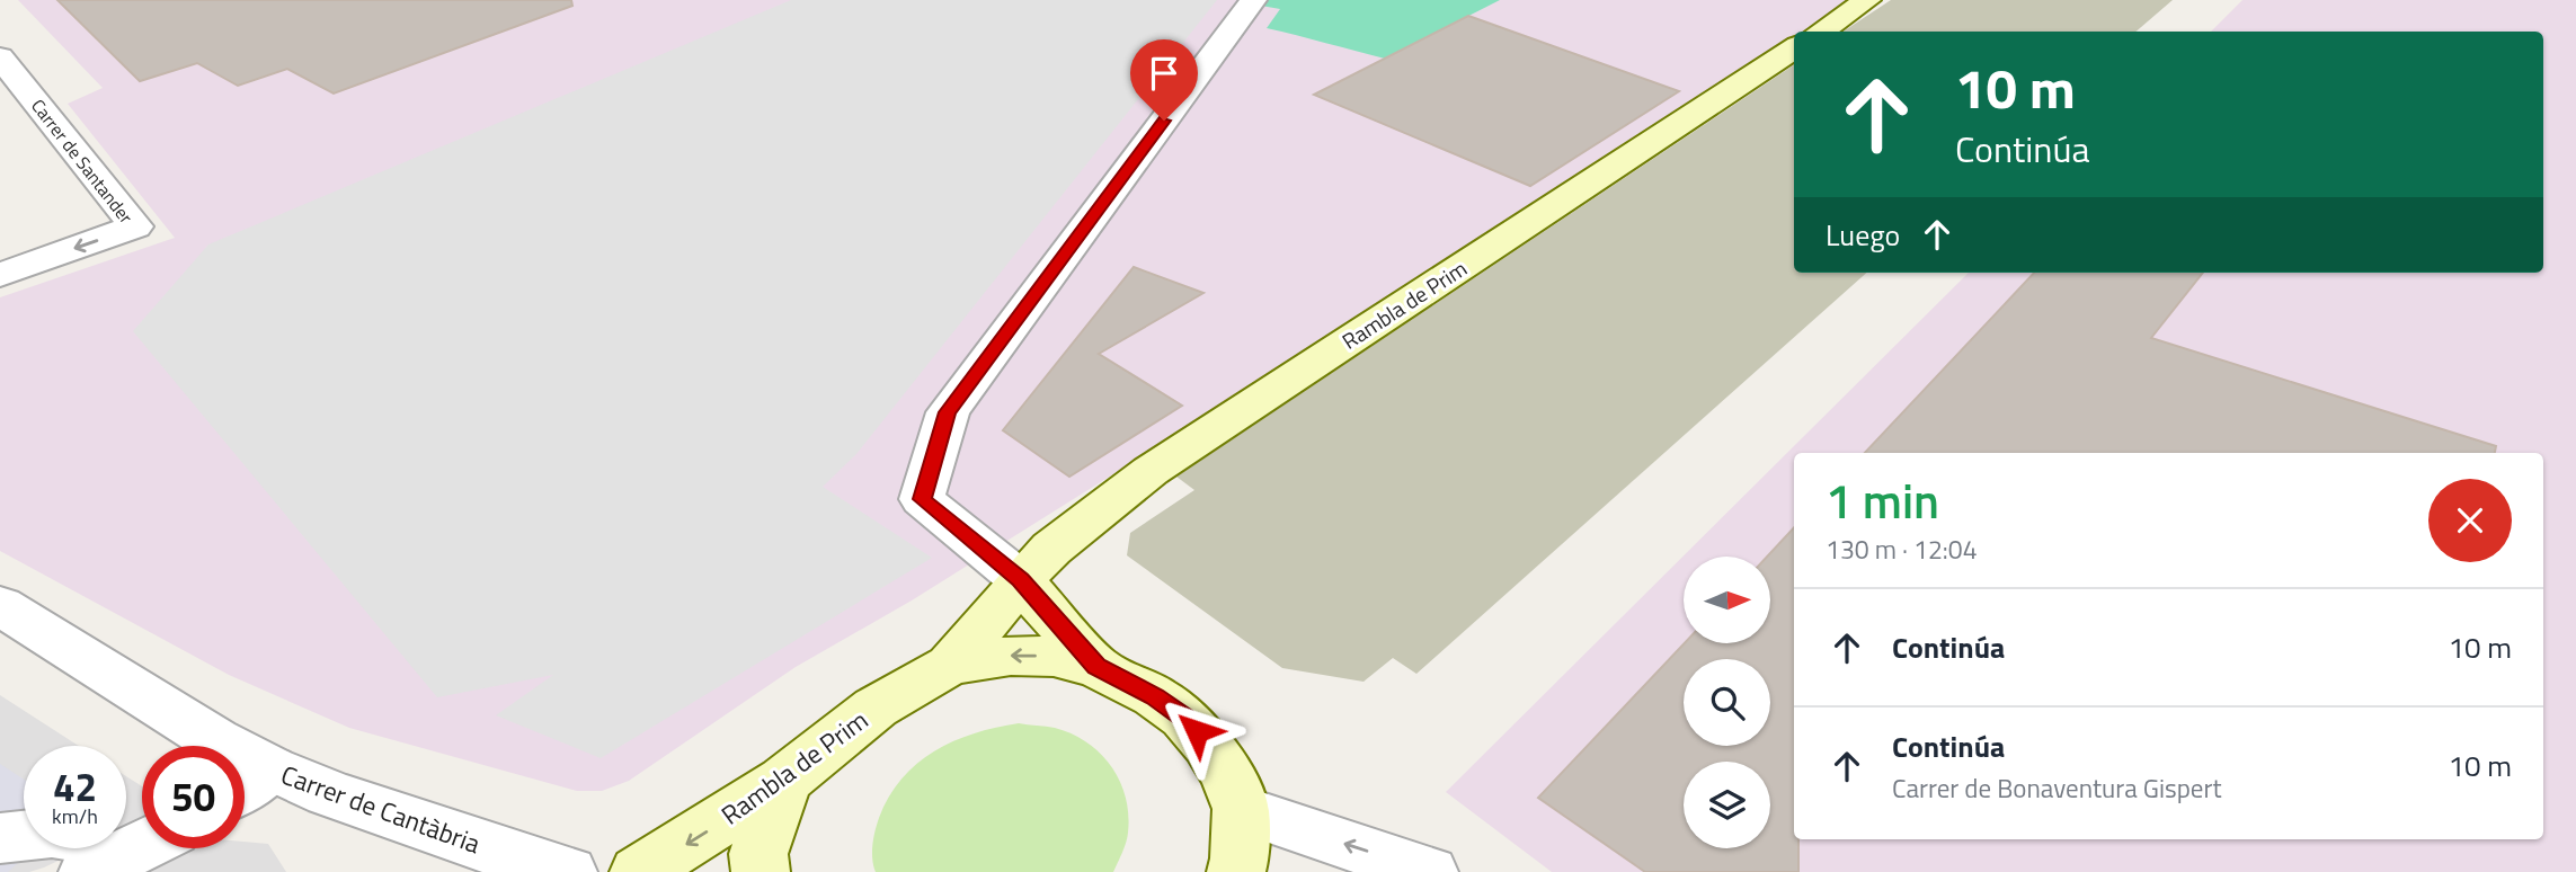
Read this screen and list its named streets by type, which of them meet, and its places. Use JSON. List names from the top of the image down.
{
  "streets": {
    "main road": ["Rambla de Prim"],
    "street": ["Carrer de Santander", "Carrer de Cantàbria"]
  },
  "north": "right",
  "page": {
    "turn": ["10 m", "Continúa"],
    "then": "Luego",
    "heading": ["1 min", "130 m · 12:04"],
    "list": [
      {
        "name": "Continúa",
        "value": "10 m"
      },
      {
        "name": "Continúa",
        "note": "Carrer de Bonaventura Gispert",
        "value": "10 m"
      }
    ],
    "speed": "42 km/h",
    "limit": "50"
  }
}
